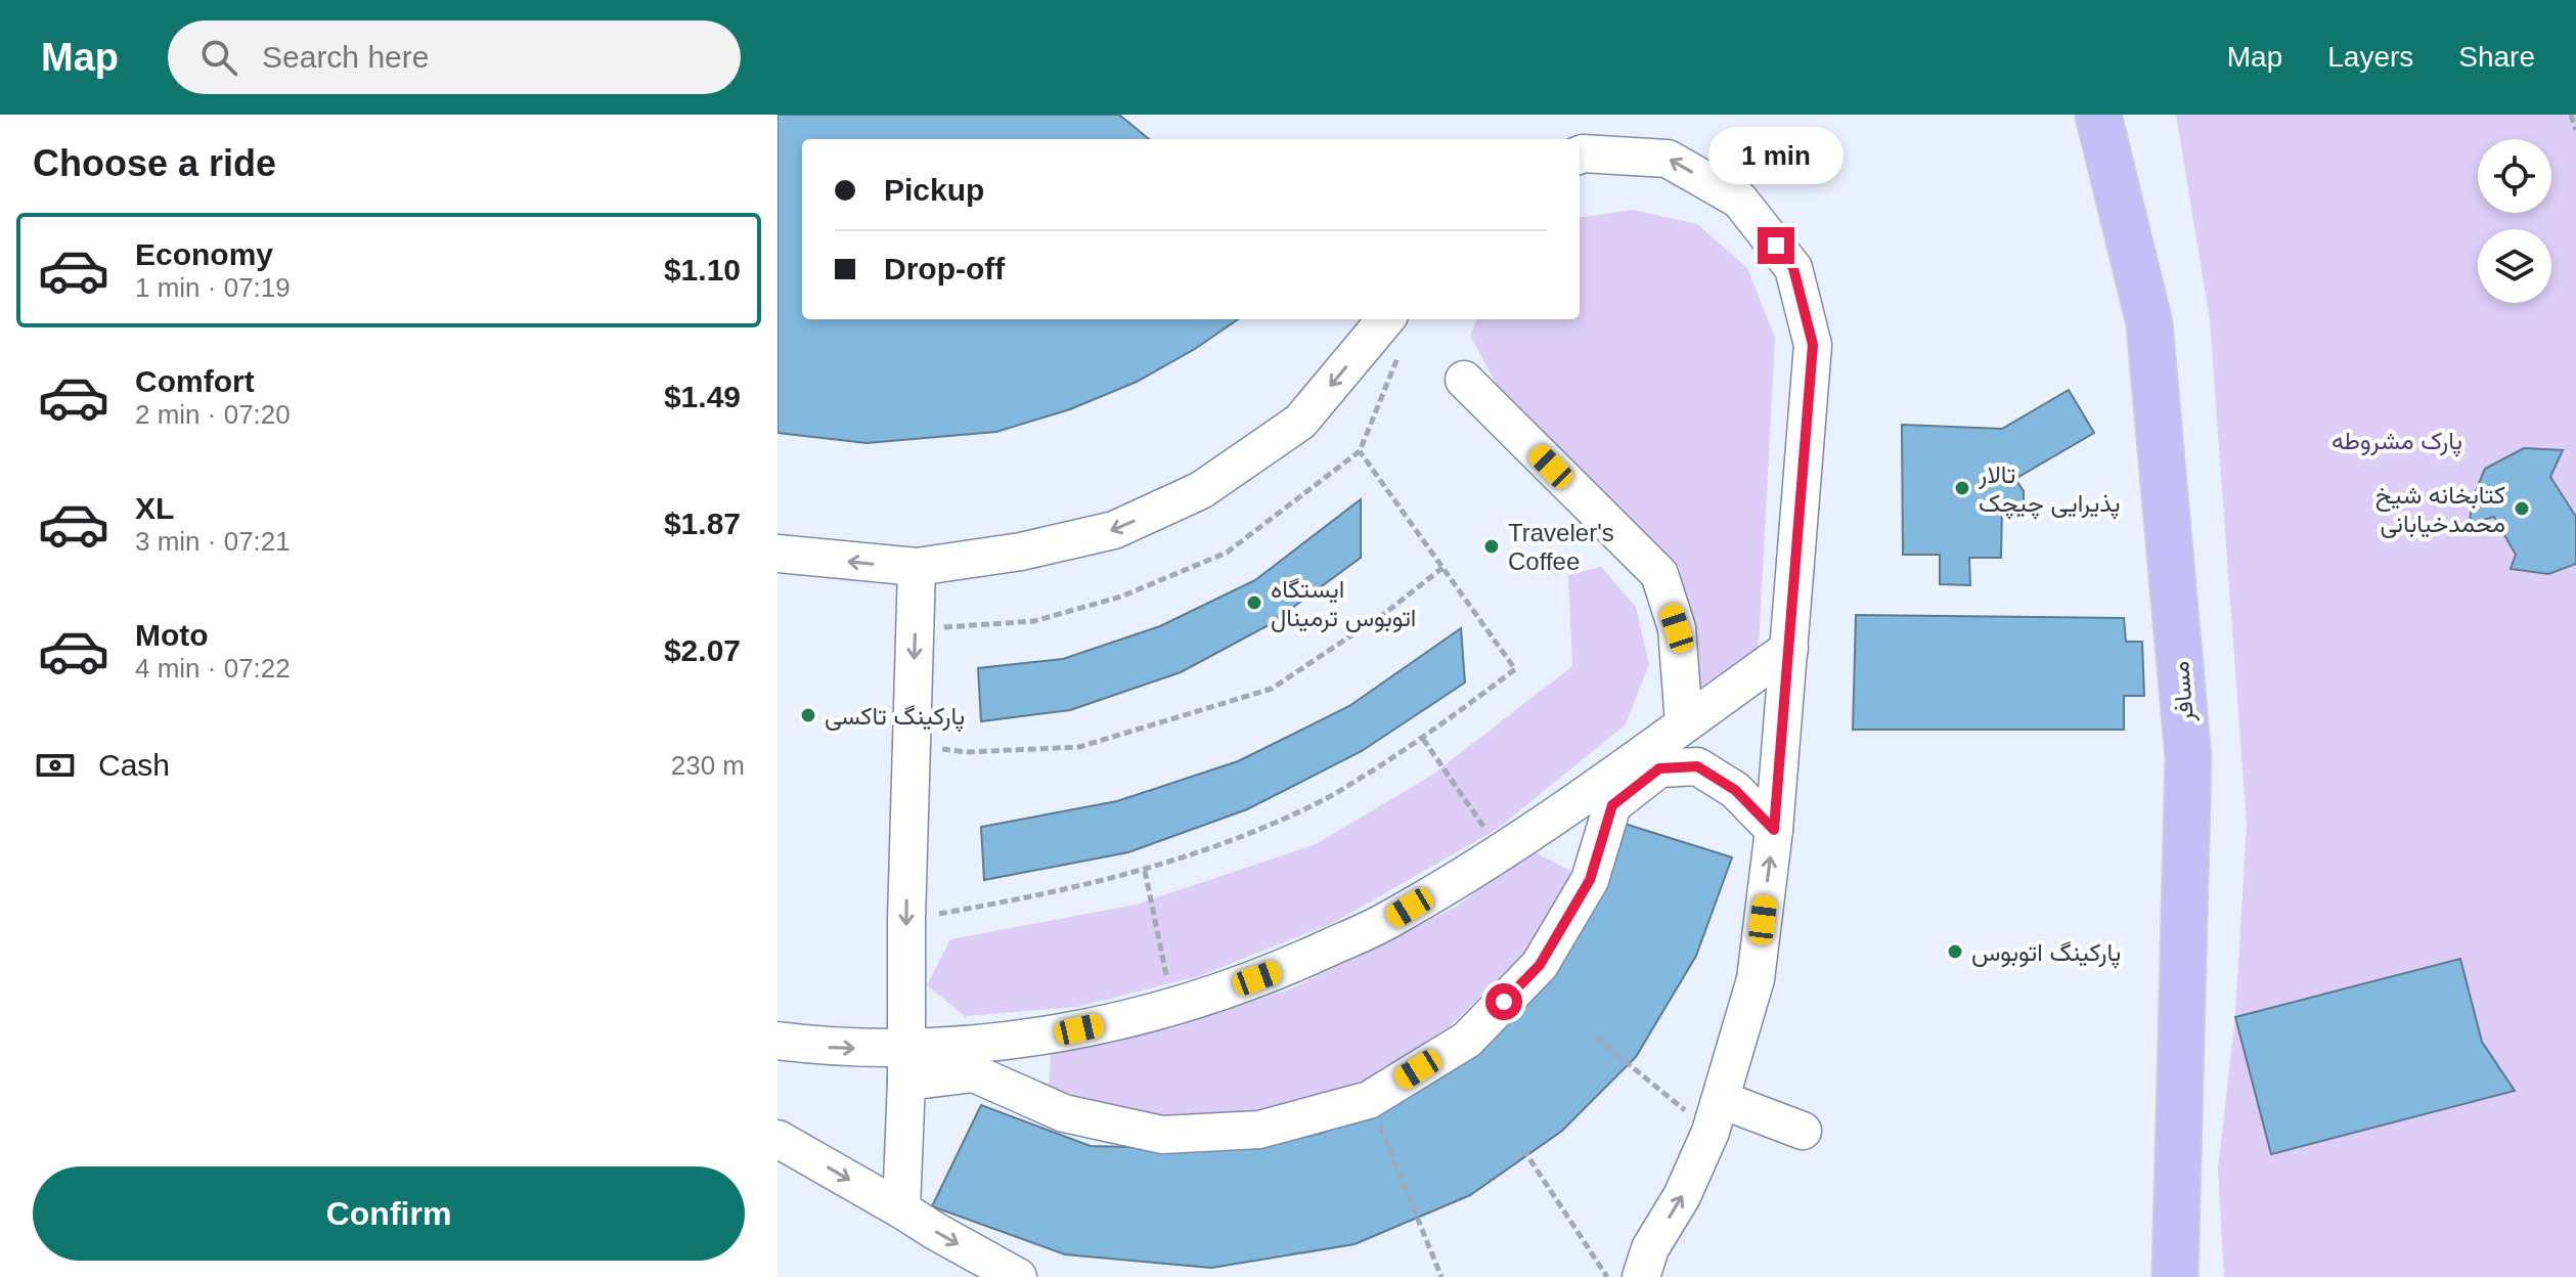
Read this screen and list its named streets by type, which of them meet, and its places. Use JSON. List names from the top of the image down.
{
  "streets": {
    "main road": ["مسافر"]
  },
  "parks": ["پارک مشروطه"],
  "places": [
    "تالار پذیرایی چیچک",
    "کتابخانه شیخ محمدخیابانی",
    "Traveler's Coffee",
    "ایستگاه اتوبوس ترمینال",
    "پارکینگ تاکسی",
    "پارکینگ اتوبوس"
  ],
  "page": {
    "header": "Map",
    "search": "Search here",
    "nav": ["Map", "Layers", "Share"],
    "heading": "Choose a ride",
    "bubble": "1 min",
    "banner": ["Pickup", "Drop-off"],
    "list": [
      {
        "name": "Economy",
        "note": "1 min · 07:19",
        "value": "$1.10"
      },
      {
        "name": "Comfort",
        "note": "2 min · 07:20",
        "value": "$1.49"
      },
      {
        "name": "XL",
        "note": "3 min · 07:21",
        "value": "$1.87"
      },
      {
        "name": "Moto",
        "note": "4 min · 07:22",
        "value": "$2.07"
      }
    ],
    "pay": ["Cash", "230 m"],
    "buttons": "Confirm"
  }
}
